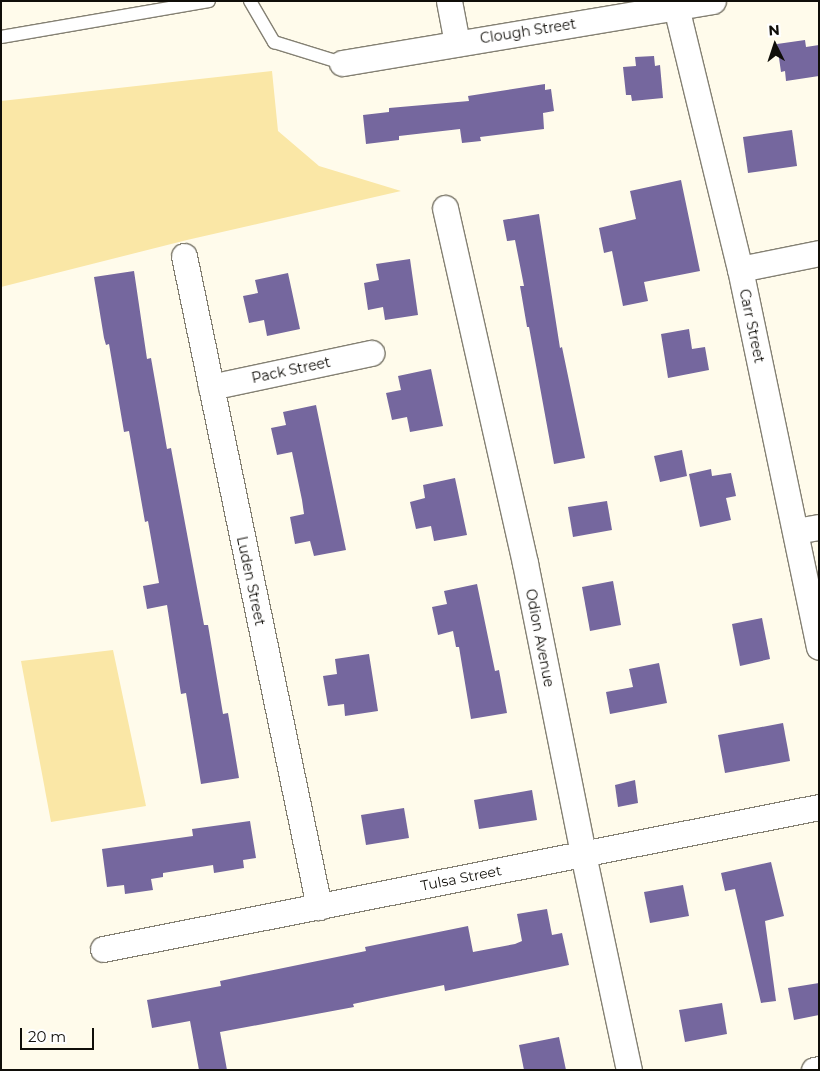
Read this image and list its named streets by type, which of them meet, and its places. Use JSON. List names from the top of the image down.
{
  "streets": {
    "street": [
      "Clough Street",
      "Carr Street",
      "Pack Street",
      "Luden Street",
      "Odion Avenue",
      "Tulsa Street"
    ]
  },
  "crossings": [
    ["Clough Street", "Carr Street"],
    ["Pack Street", "Luden Street"],
    ["Luden Street", "Tulsa Street"],
    ["Odion Avenue", "Tulsa Street"]
  ],
  "scale_bar": "20 m",
  "north": "top"
}
